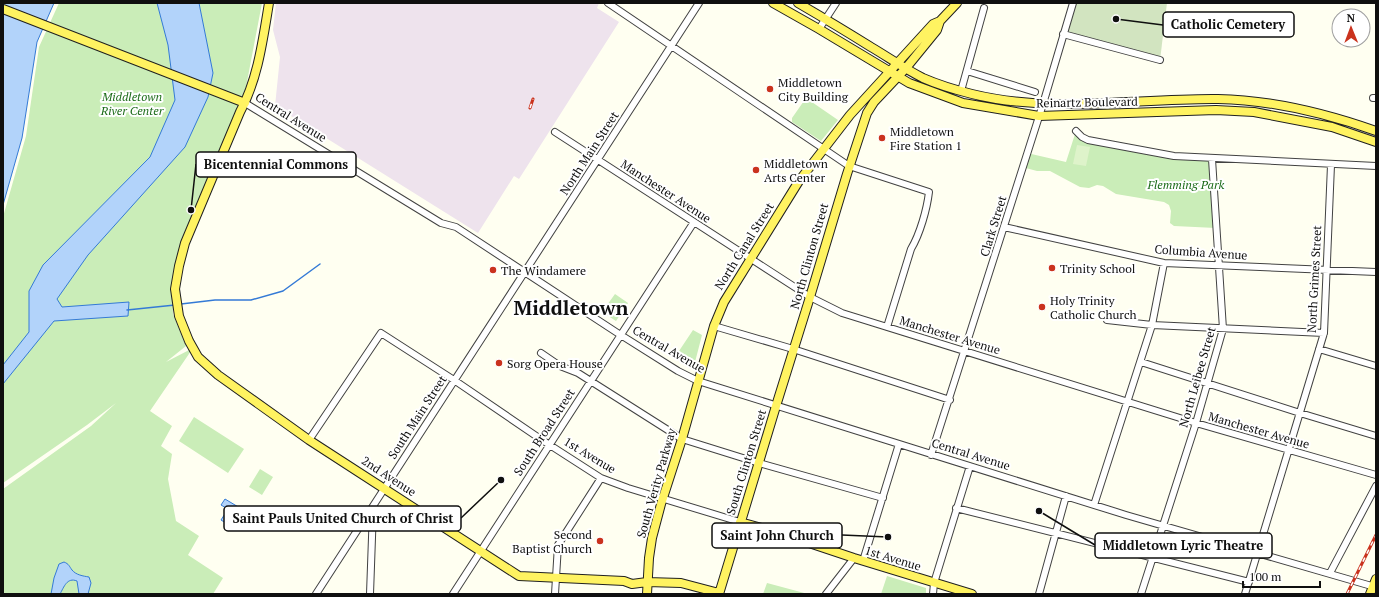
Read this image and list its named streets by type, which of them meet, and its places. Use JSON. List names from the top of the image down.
{
  "streets": {
    "main road": [
      "Reinartz Boulevard",
      "Central Avenue",
      "North Canal Street",
      "North Clinton Street",
      "1st Avenue",
      "South Clinton Street",
      "2nd Avenue",
      "South Verity Parkway"
    ],
    "street": [
      "North Main Street",
      "Manchester Avenue",
      "Clark Street",
      "Columbia Avenue",
      "North Grimes Street",
      "North Leibee Street",
      "South Main Street",
      "South Broad Street"
    ]
  },
  "crossings": [
    ["Reinartz Boulevard", "Clark Street"],
    ["Reinartz Boulevard", "North Canal Street"],
    ["Reinartz Boulevard", "North Clinton Street"],
    ["Central Avenue", "North Main Street"],
    ["Central Avenue", "Clark Street"],
    ["Central Avenue", "North Canal Street"],
    ["Central Avenue", "North Clinton Street"],
    ["Central Avenue", "North Grimes Street"],
    ["Central Avenue", "North Leibee Street"],
    ["Central Avenue", "South Main Street"],
    ["Central Avenue", "South Broad Street"],
    ["Central Avenue", "South Clinton Street"],
    ["Central Avenue", "2nd Avenue"],
    ["Central Avenue", "South Verity Parkway"],
    ["North Main Street", "Manchester Avenue"],
    ["North Main Street", "South Main Street"],
    ["Manchester Avenue", "Clark Street"],
    ["Manchester Avenue", "North Canal Street"],
    ["Manchester Avenue", "North Clinton Street"],
    ["Manchester Avenue", "North Grimes Street"],
    ["Manchester Avenue", "North Leibee Street"],
    ["Manchester Avenue", "South Broad Street"],
    ["Clark Street", "Columbia Avenue"],
    ["North Canal Street", "North Clinton Street"],
    ["North Canal Street", "South Verity Parkway"],
    ["Columbia Avenue", "North Grimes Street"],
    ["Columbia Avenue", "North Leibee Street"],
    ["North Clinton Street", "South Clinton Street"],
    ["South Main Street", "1st Avenue"],
    ["South Main Street", "2nd Avenue"],
    ["South Broad Street", "1st Avenue"],
    ["South Broad Street", "2nd Avenue"],
    ["1st Avenue", "South Clinton Street"],
    ["1st Avenue", "2nd Avenue"],
    ["1st Avenue", "South Verity Parkway"],
    ["South Clinton Street", "2nd Avenue"],
    ["2nd Avenue", "South Verity Parkway"]
  ],
  "districts": ["Middletown"],
  "parks": ["Middletown River Center", "Flemming Park"],
  "places": [
    "Catholic Cemetery",
    "Middletown City Building",
    "Middletown Fire Station 1",
    "Middletown Arts Center",
    "Bicentennial Commons",
    "Trinity School",
    "The Windamere",
    "Holy Trinity Catholic Church",
    "Sorg Opera House",
    "Saint Pauls United Church of Christ",
    "Middletown Lyric Theatre",
    "Saint John Church",
    "Second Baptist Church"
  ],
  "scale_bar": "100 m",
  "north": "top"
}
